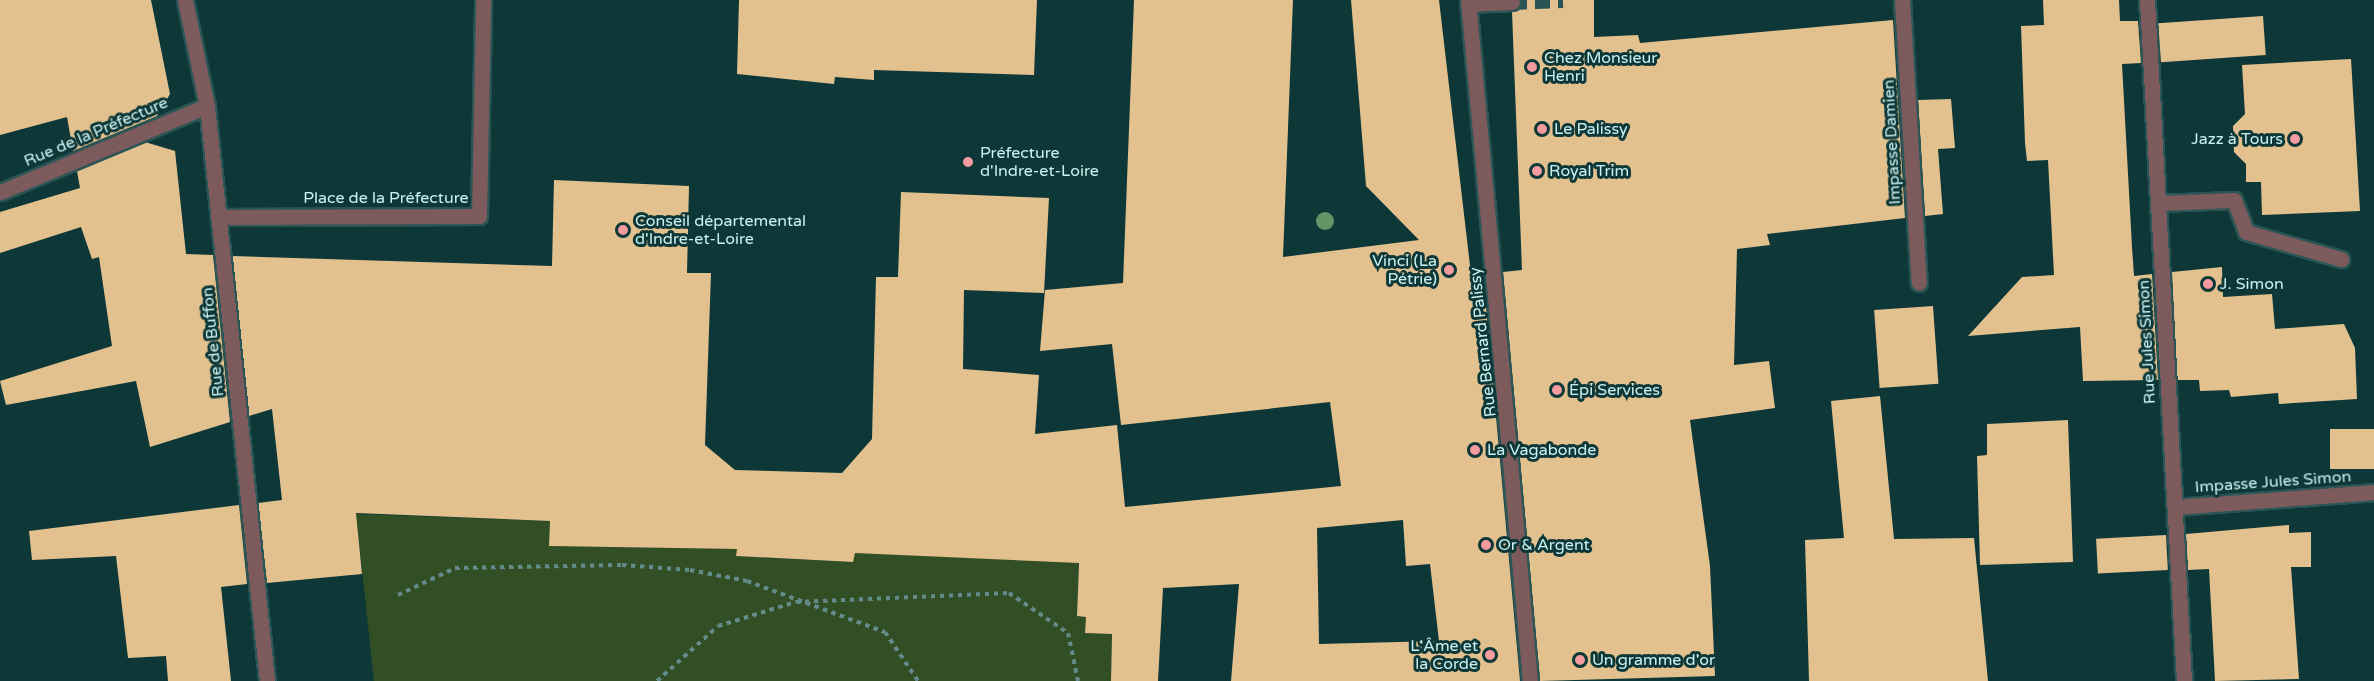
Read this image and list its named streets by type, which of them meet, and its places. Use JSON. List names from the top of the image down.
{
  "streets": {
    "street": [
      "Rue de la Préfecture",
      "Impasse Damien",
      "Place de la Préfecture",
      "Rue de Buffon",
      "Rue Bernard Palissy",
      "Rue Jules Simon",
      "Impasse Jules Simon"
    ]
  },
  "crossings": [
    ["Rue de la Préfecture", "Rue de Buffon"],
    ["Place de la Préfecture", "Rue de Buffon"],
    ["Rue Jules Simon", "Impasse Jules Simon"]
  ],
  "places": [
    "Chez Monsieur Henri",
    "Le Palissy",
    "Jazz à Tours",
    "Préfecture d'Indre-et-Loire",
    "Royal Trim",
    "Conseil départemental d'Indre-et-Loire",
    "Vinci (La Pétrie)",
    "J. Simon",
    "Épi Services",
    "La Vagabonde",
    "Or & Argent",
    "L'Âme et la Corde",
    "Un gramme d'or"
  ]
}
